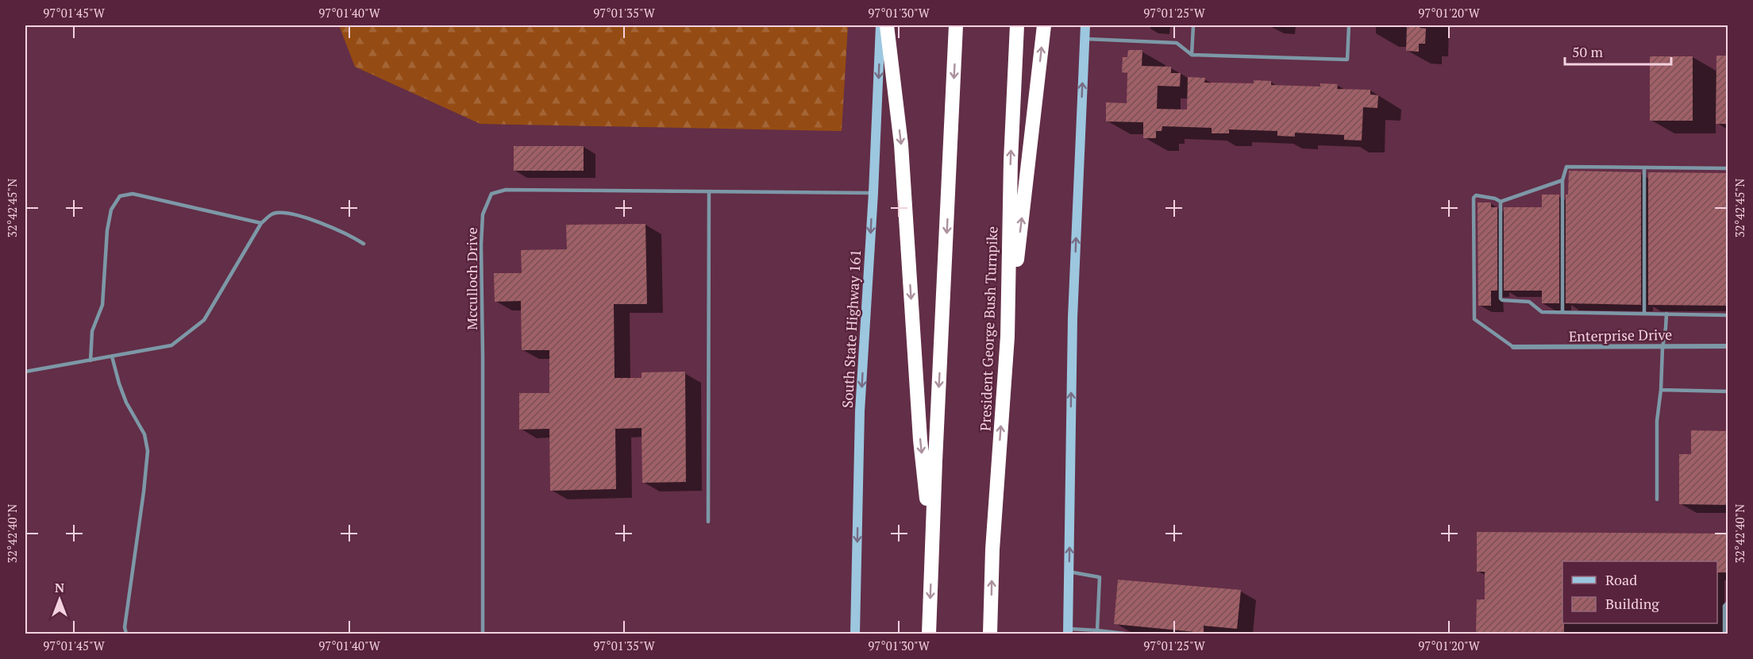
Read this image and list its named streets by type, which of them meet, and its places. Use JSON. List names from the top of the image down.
{
  "streets": {
    "highway": ["President George Bush Turnpike"],
    "main road": ["South State Highway 161"],
    "street": ["Enterprise Drive"],
    "lane": ["Mcculloch Drive"]
  },
  "crossings": [
    ["Mcculloch Drive", "South State Highway 161"]
  ],
  "one_way": ["South State Highway 161"],
  "legend": ["Road", "Building"],
  "scale_bar": "50 m",
  "north": "top",
  "coordinates": [
    "97°01'45\"W",
    "97°01'40\"W",
    "97°01'35\"W",
    "97°01'30\"W",
    "97°01'25\"W",
    "97°01'20\"W",
    "32°42'45\"N",
    "32°42'40\"N"
  ]
}
